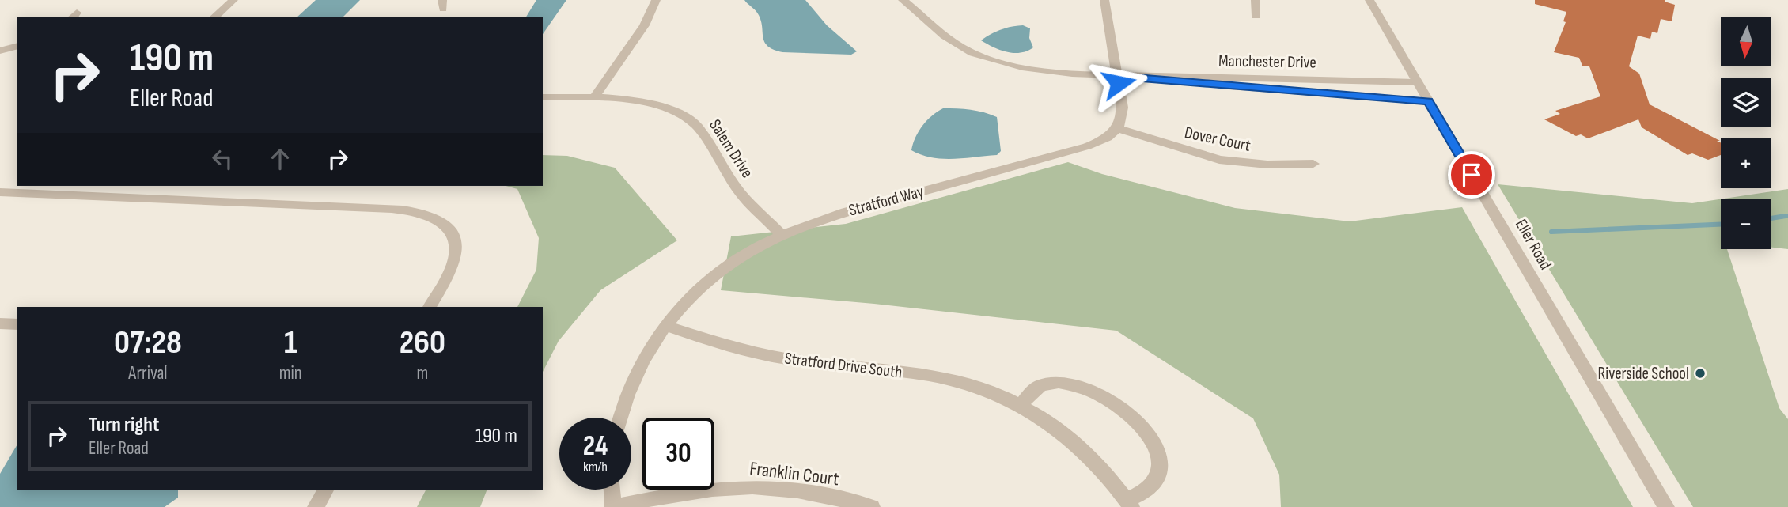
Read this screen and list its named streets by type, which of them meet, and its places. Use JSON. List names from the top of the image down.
{
  "streets": {
    "street": [
      "Manchester Drive",
      "Dover Court",
      "Salem Drive",
      "Stratford Way",
      "Eller Road",
      "Stratford Drive South",
      "Franklin Court"
    ]
  },
  "crossings": [
    ["Manchester Drive", "Eller Road"],
    ["Dover Court", "Stratford Way"],
    ["Salem Drive", "Stratford Way"],
    ["Stratford Way", "Stratford Drive South"]
  ],
  "places": ["Riverside School"],
  "north": "bottom",
  "page": {
    "map_buttons": ["+", "−"],
    "turn": ["190 m", "Eller Road"],
    "eta": [
      "07:28",
      "Arrival",
      "1",
      "min",
      "260",
      "m"
    ],
    "list": [
      {
        "name": "Turn right",
        "note": "Eller Road",
        "value": "190 m"
      }
    ],
    "speed": "24 km/h",
    "limit": "30"
  }
}
